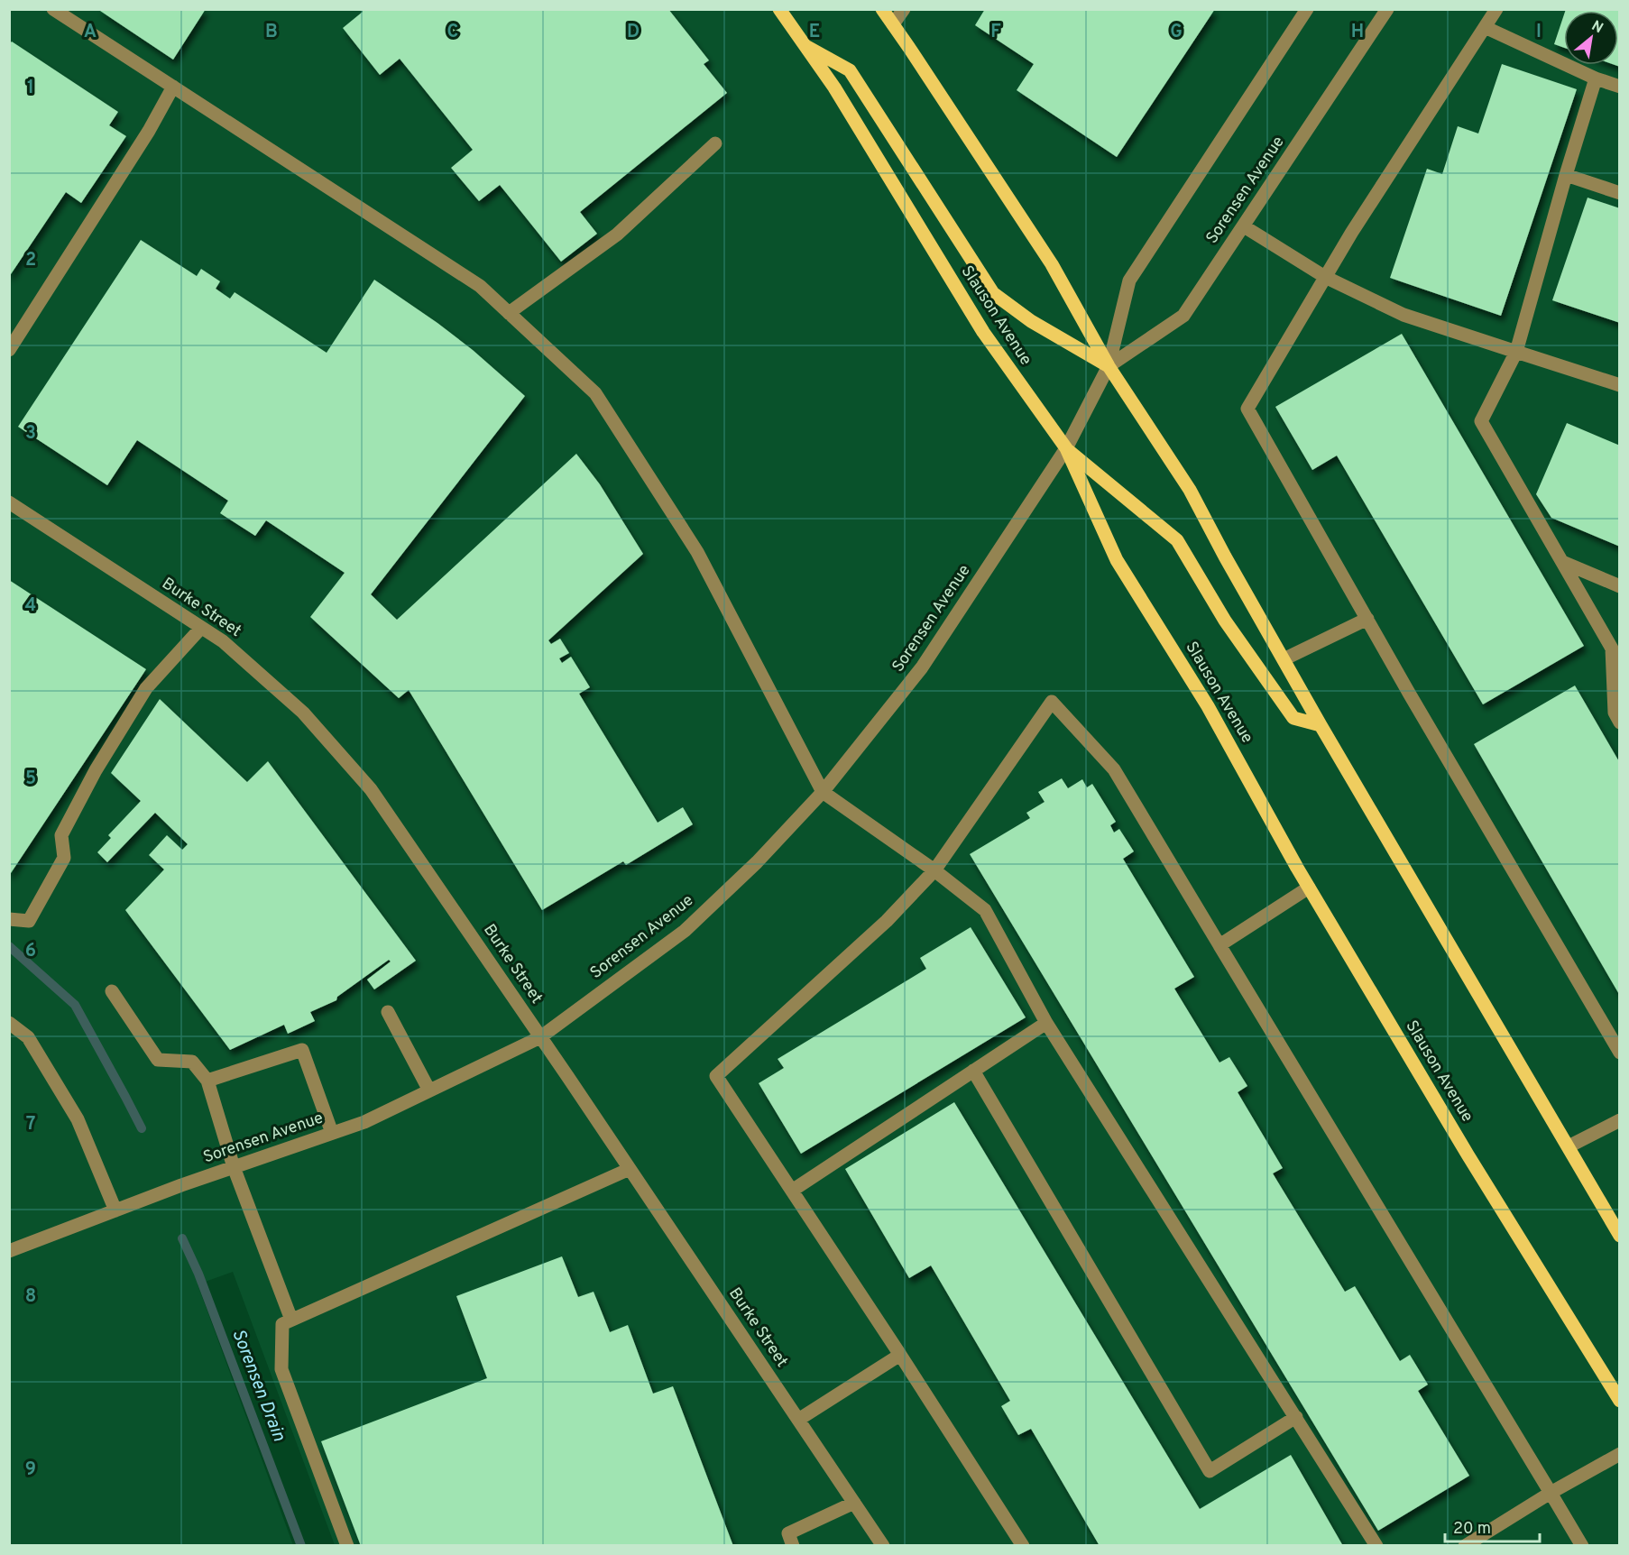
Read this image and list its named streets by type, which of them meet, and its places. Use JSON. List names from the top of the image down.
{
  "streets": {
    "main road": ["Slauson Avenue"],
    "street": ["Sorensen Avenue", "Burke Street"]
  },
  "crossings": [
    ["Sorensen Avenue", "Slauson Avenue"],
    ["Sorensen Avenue", "Burke Street"]
  ],
  "water": ["Sorensen Drain"],
  "scale_bar": "20 m",
  "north": "top right",
  "grid": {
    "columns": [
      "A",
      "B",
      "C",
      "D",
      "E",
      "F",
      "G",
      "H",
      "I"
    ],
    "rows": [
      "1",
      "2",
      "3",
      "4",
      "5",
      "6",
      "7",
      "8",
      "9"
    ]
  }
}
